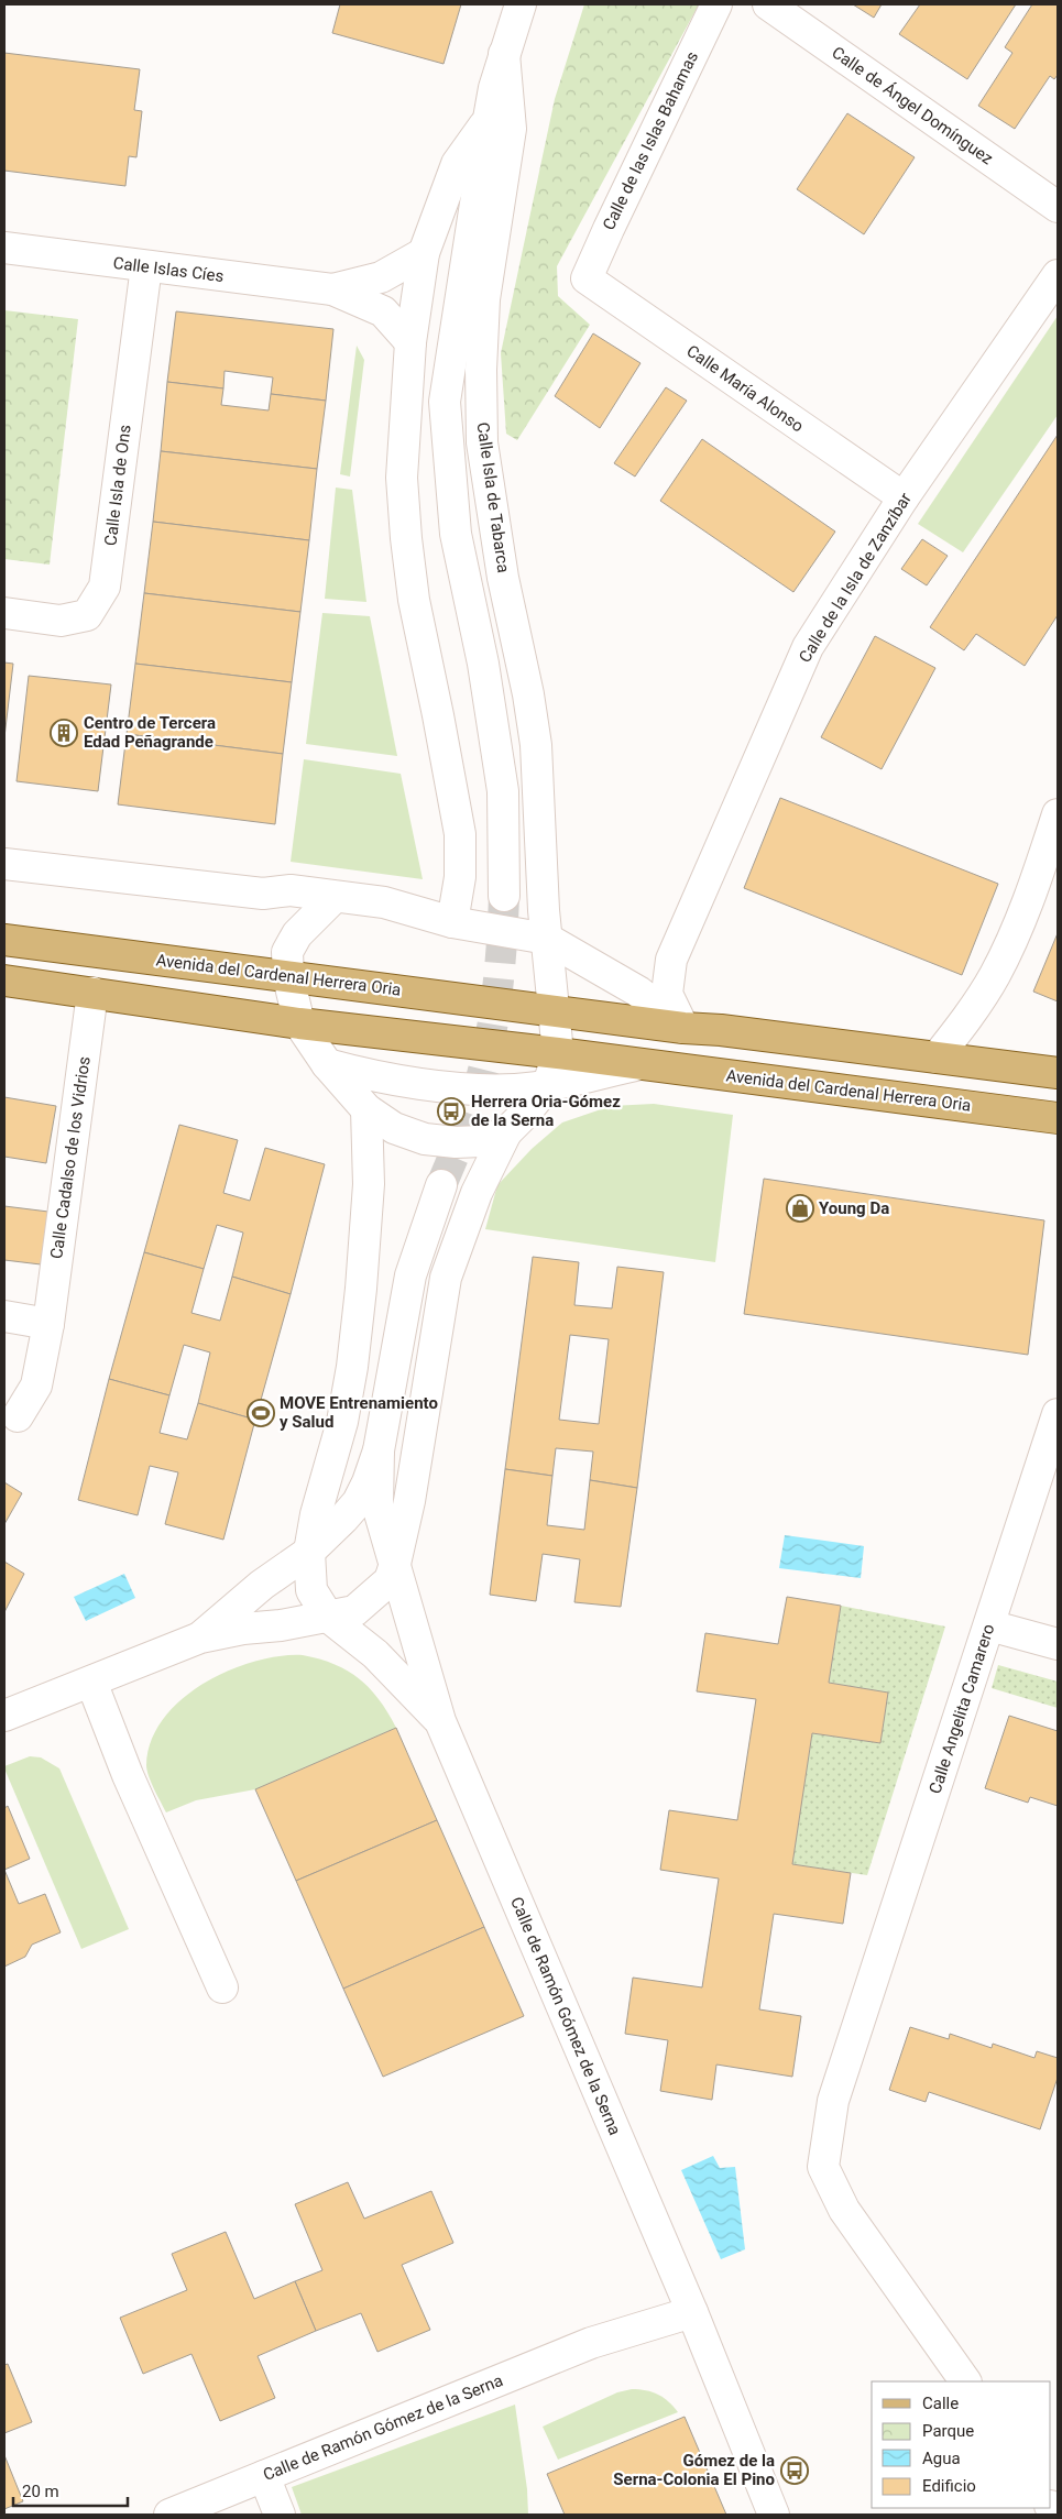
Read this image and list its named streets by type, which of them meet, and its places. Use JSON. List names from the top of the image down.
{
  "streets": {
    "main road": ["Avenida del Cardenal Herrera Oria"],
    "street": [
      "Calle de Ángel Domínguez",
      "Calle de las Islas Bahamas",
      "Calle Islas Cíes",
      "Calle María Alonso",
      "Calle Isla de Ons",
      "Calle Isla de Tabarca",
      "Calle de la Isla de Zanzíbar",
      "Calle Cadalso de los Vidrios",
      "Calle Angelita Camarero",
      "Calle de Ramón Gómez de la Serna"
    ]
  },
  "crossings": [
    ["Calle de las Islas Bahamas", "Calle María Alonso"],
    ["Calle Islas Cíes", "Calle Isla de Ons"],
    ["Calle Islas Cíes", "Calle Isla de Tabarca"],
    ["Calle María Alonso", "Calle de la Isla de Zanzíbar"],
    ["Calle de la Isla de Zanzíbar", "Avenida del Cardenal Herrera Oria"],
    ["Avenida del Cardenal Herrera Oria", "Calle Cadalso de los Vidrios"]
  ],
  "places": {
    "building": ["Centro de Tercera Edad Peñagrande"],
    "bus stop": ["Herrera Oria-Gómez de la Serna", "Gómez de la Serna-Colonia El Pino"],
    "shop": ["Young Da"],
    "sports": ["MOVE Entrenamiento y Salud"]
  },
  "legend": [
    "Calle",
    "Parque",
    "Agua",
    "Edificio"
  ],
  "scale_bar": "20 m"
}
